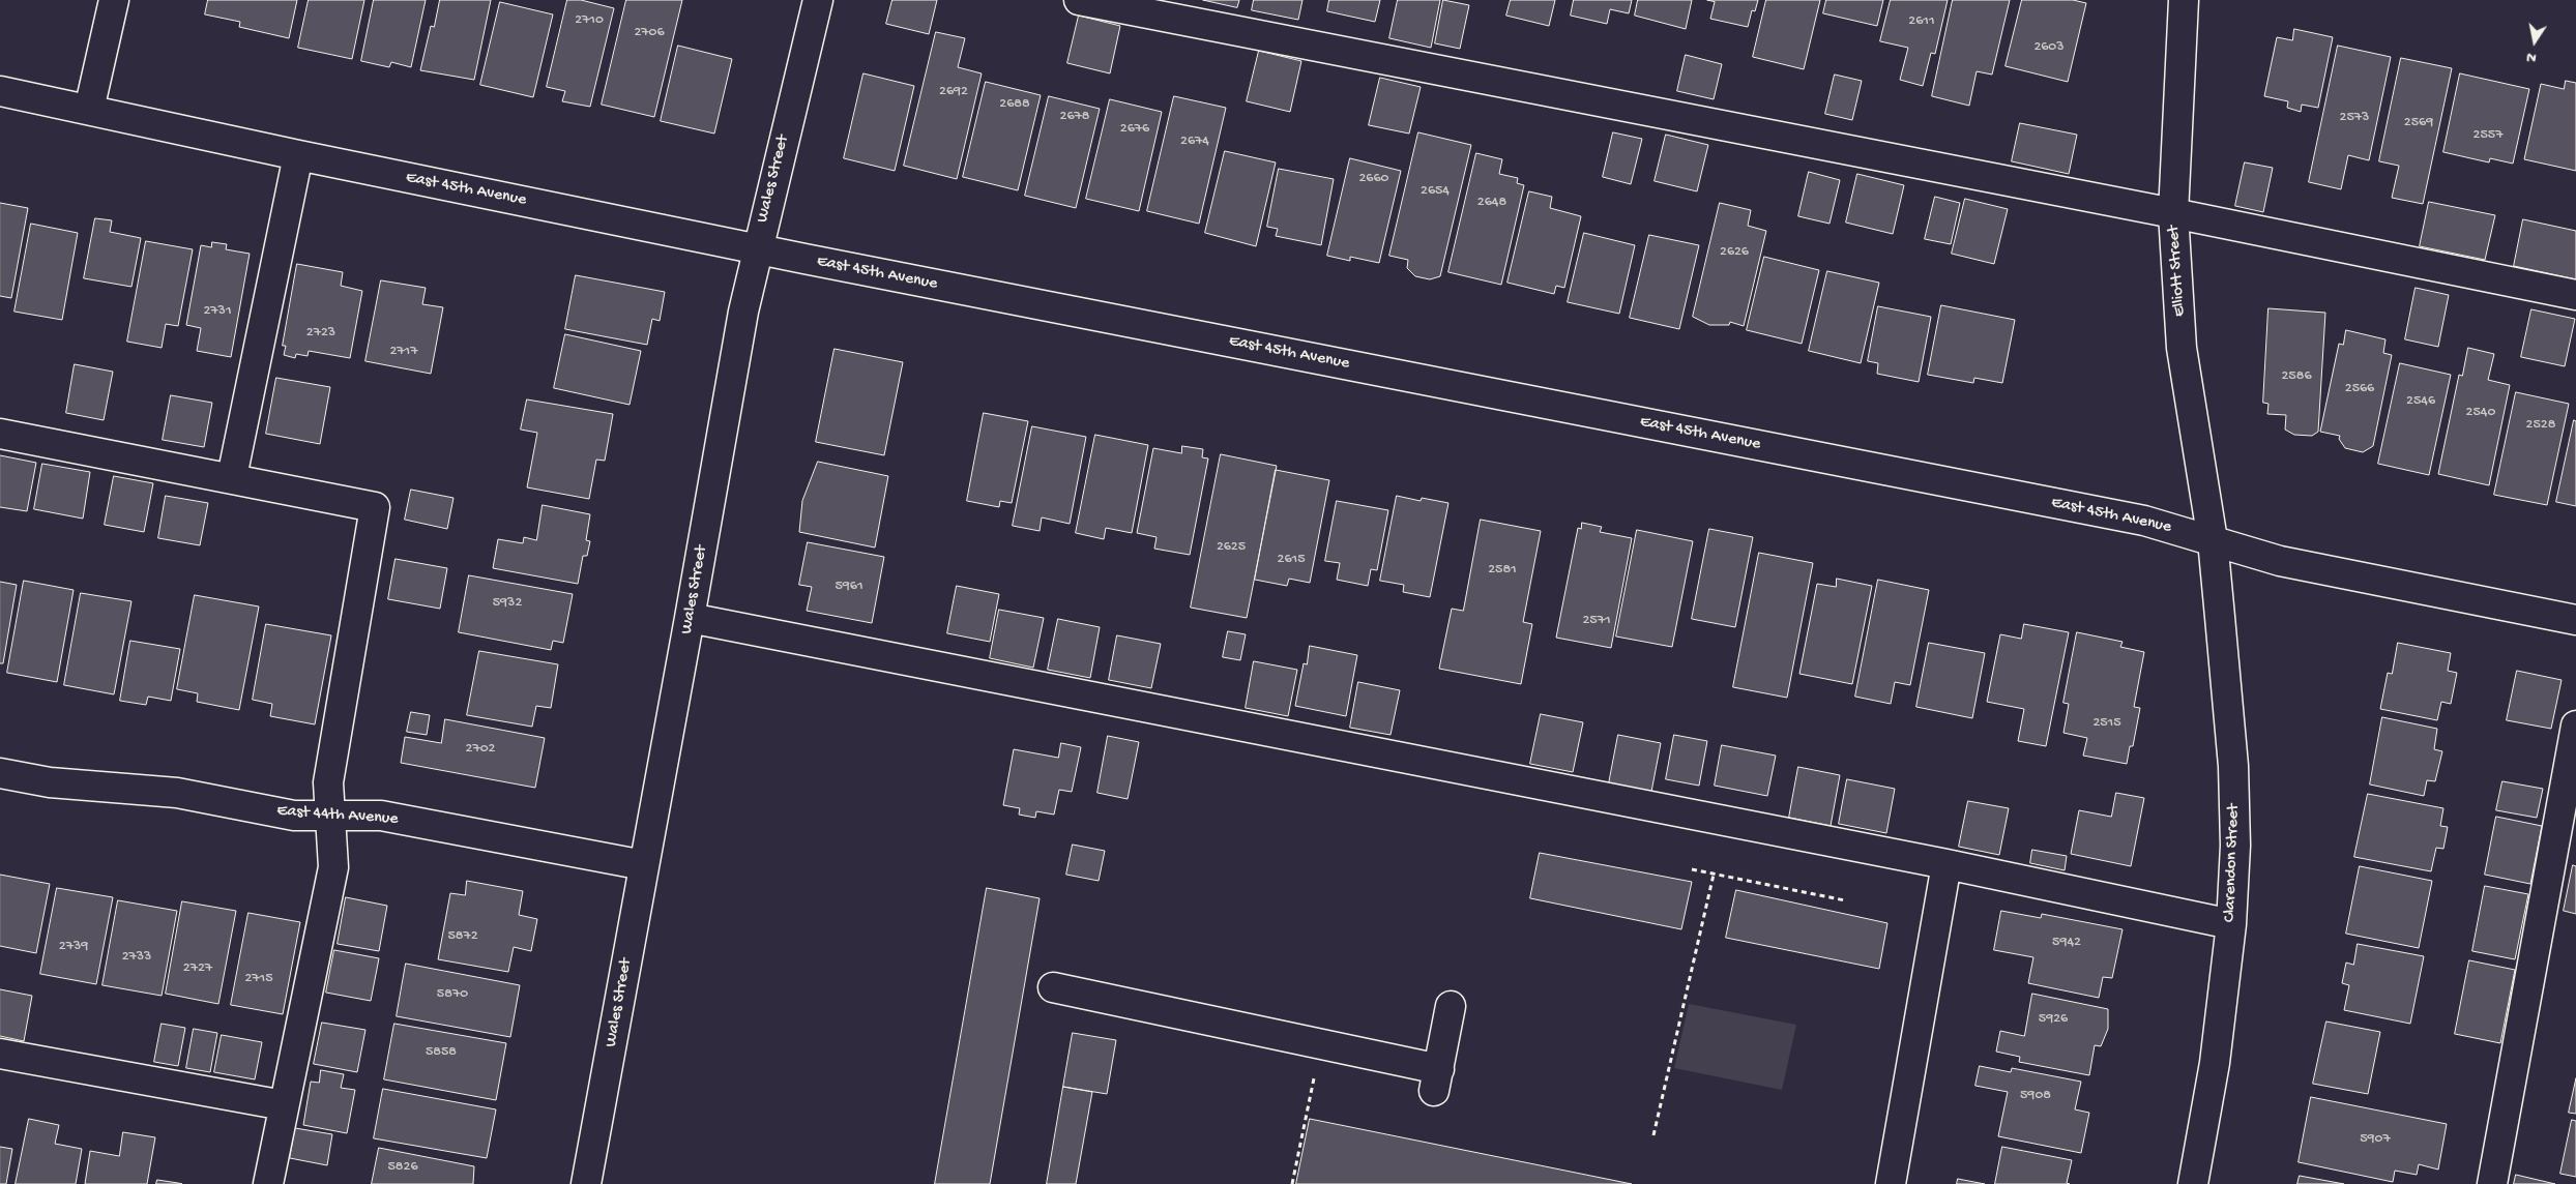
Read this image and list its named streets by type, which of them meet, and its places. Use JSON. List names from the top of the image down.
{
  "streets": {
    "street": [
      "Wales Street",
      "East 45th Avenue",
      "Elliott Street",
      "East 44th Avenue",
      "Clarendon Street"
    ]
  },
  "crossings": [
    ["Wales Street", "East 45th Avenue"],
    ["Wales Street", "East 44th Avenue"],
    ["East 45th Avenue", "Elliott Street"],
    ["East 45th Avenue", "Clarendon Street"],
    ["Elliott Street", "Clarendon Street"]
  ],
  "house_numbers": [
    "2710",
    "2611",
    "2706",
    "2603",
    "2692",
    "2688",
    "2678",
    "2573",
    "2569",
    "2676",
    "2557",
    "2674",
    "2660",
    "2654",
    "2648",
    "2626",
    "2731",
    "2723",
    "2717",
    "2586",
    "2566",
    "2546",
    "2540",
    "2528",
    "2625",
    "2615",
    "2581",
    "5961",
    "5932",
    "2571",
    "2515",
    "2702",
    "5872",
    "5942",
    "2739",
    "2733",
    "2727",
    "2715",
    "5870",
    "5926",
    "5858",
    "5908",
    "5907",
    "5826"
  ],
  "north": "bottom"
}
